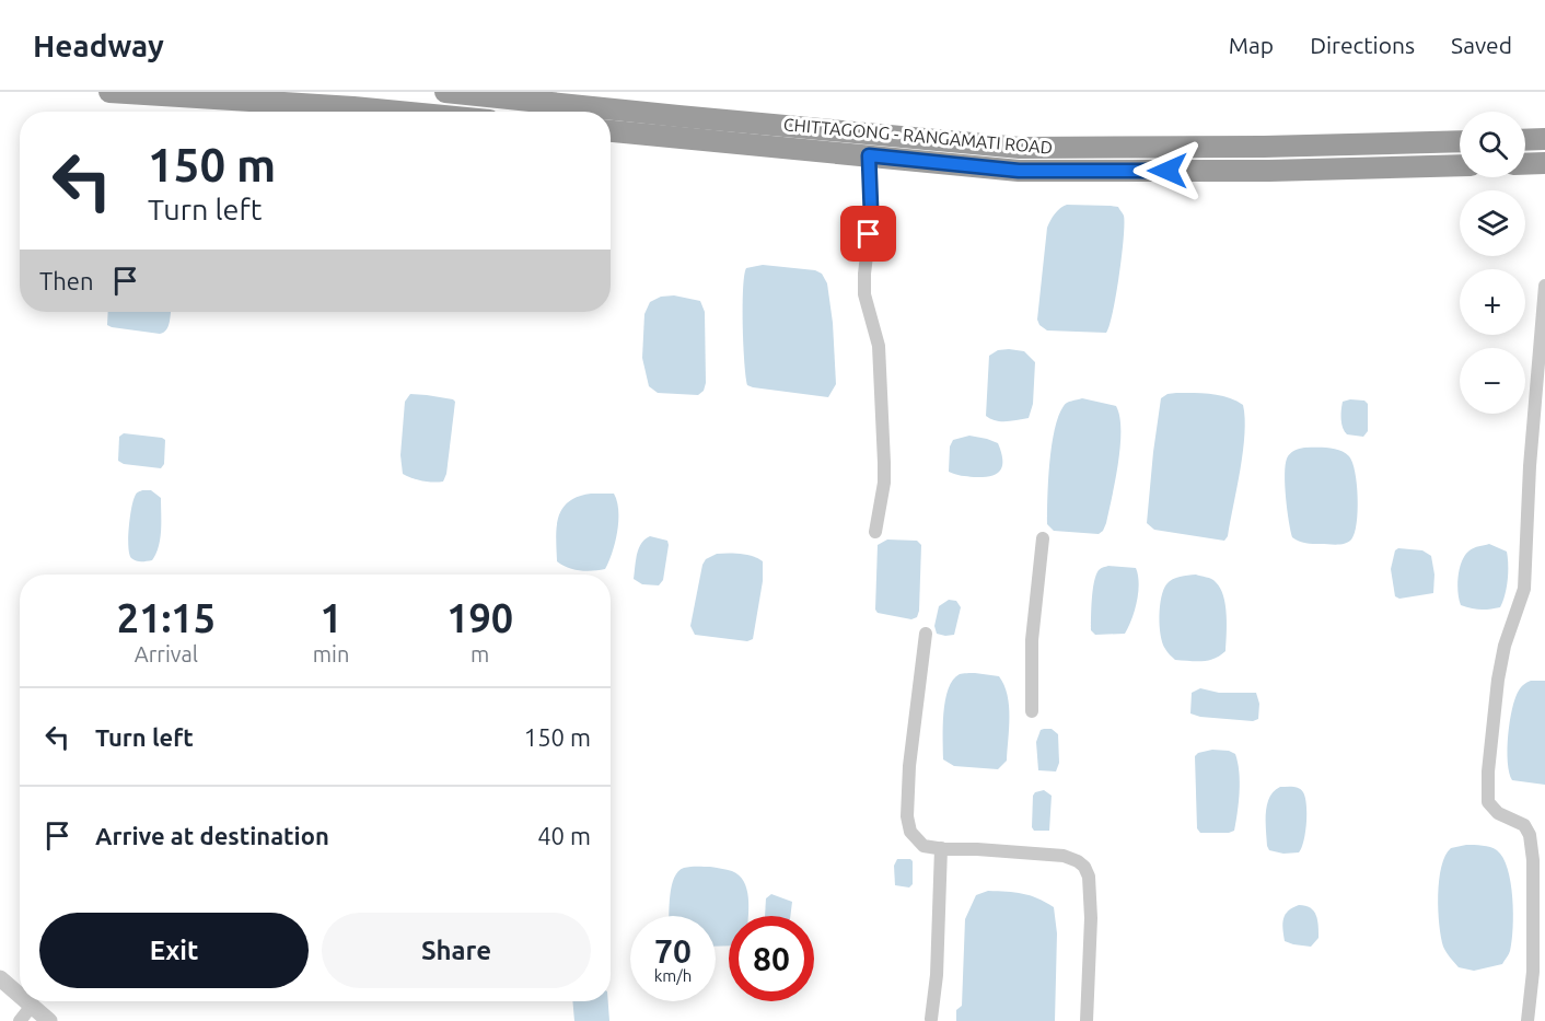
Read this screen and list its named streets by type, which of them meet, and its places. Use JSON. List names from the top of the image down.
{
  "streets": {
    "highway": ["CHITTAGONG - RANGAMATI ROAD"]
  },
  "page": {
    "header": "Headway",
    "nav": ["Map", "Directions", "Saved"],
    "map_buttons": ["+", "−"],
    "turn": ["150 m", "Turn left"],
    "then": "Then",
    "eta": [
      "21:15",
      "Arrival",
      "1",
      "min",
      "190",
      "m"
    ],
    "list": [
      {
        "name": "Turn left",
        "value": "150 m"
      },
      {
        "name": "Arrive at destination",
        "value": "40 m"
      }
    ],
    "buttons": ["Exit", "Share"],
    "speed": "70 km/h",
    "limit": "80"
  }
}
